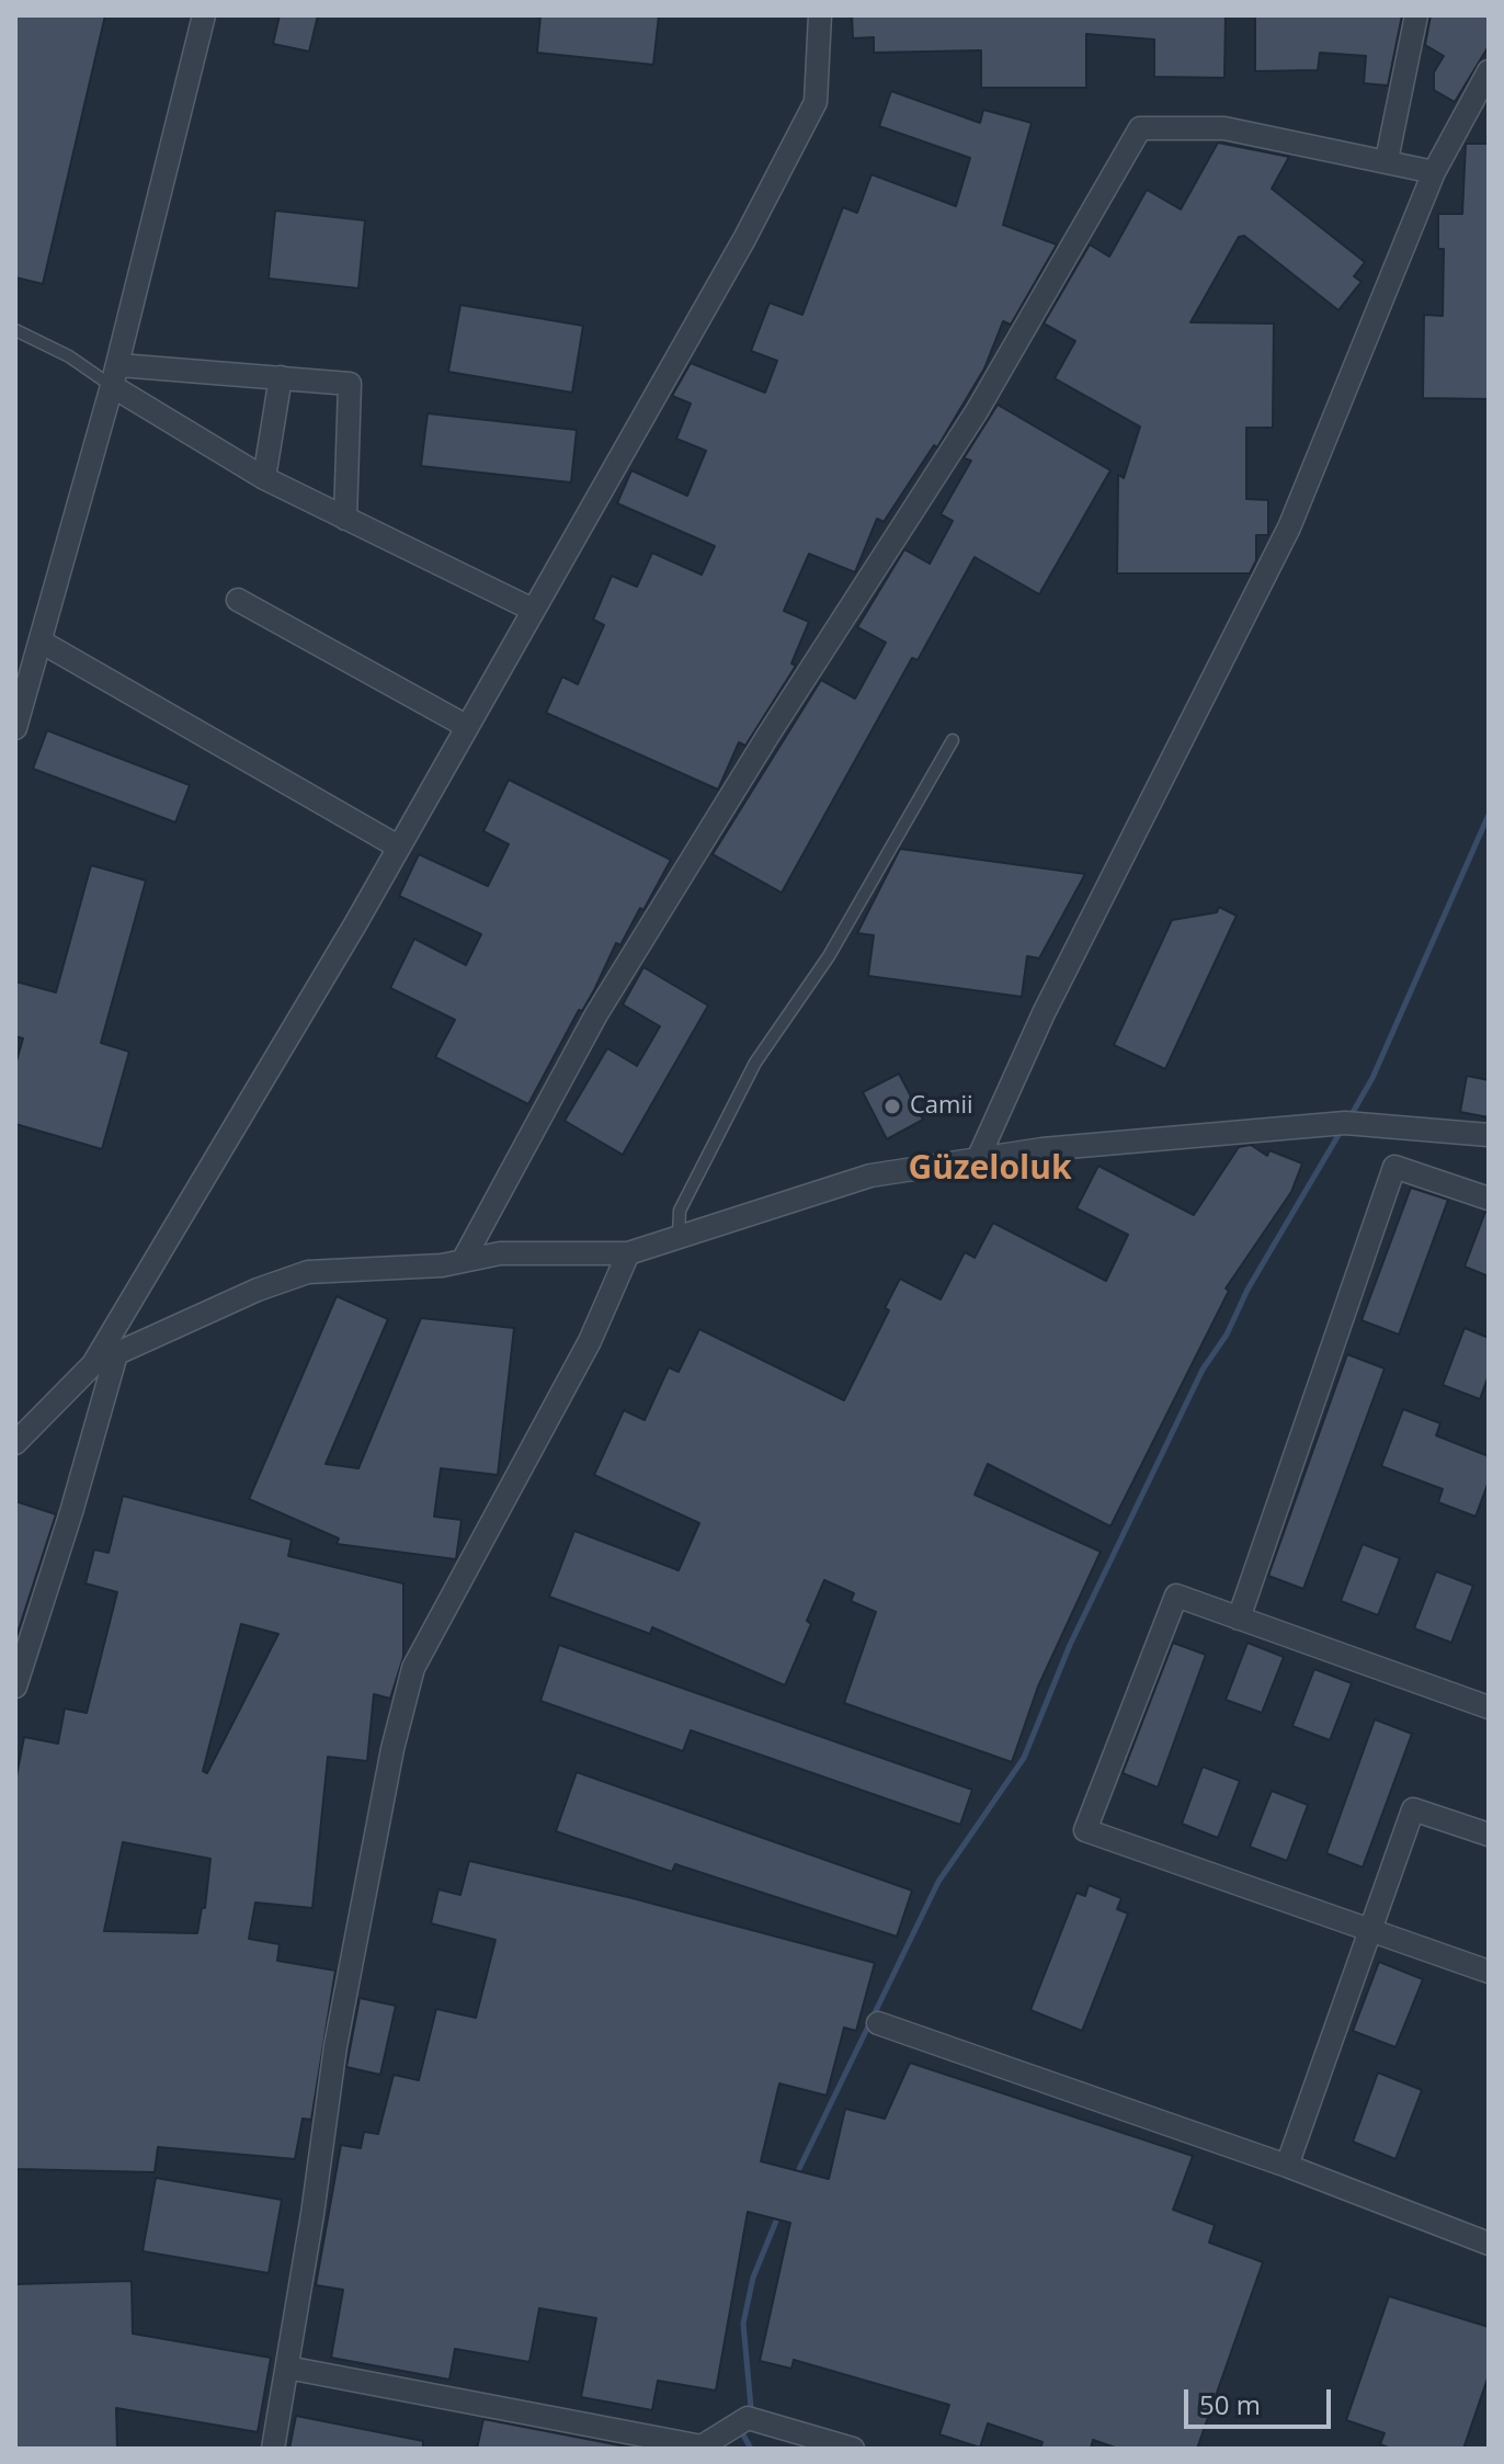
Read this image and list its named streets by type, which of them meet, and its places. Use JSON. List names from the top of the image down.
{
  "districts": ["Güzeloluk"],
  "places": ["Camii"],
  "scale_bar": "50 m"
}
